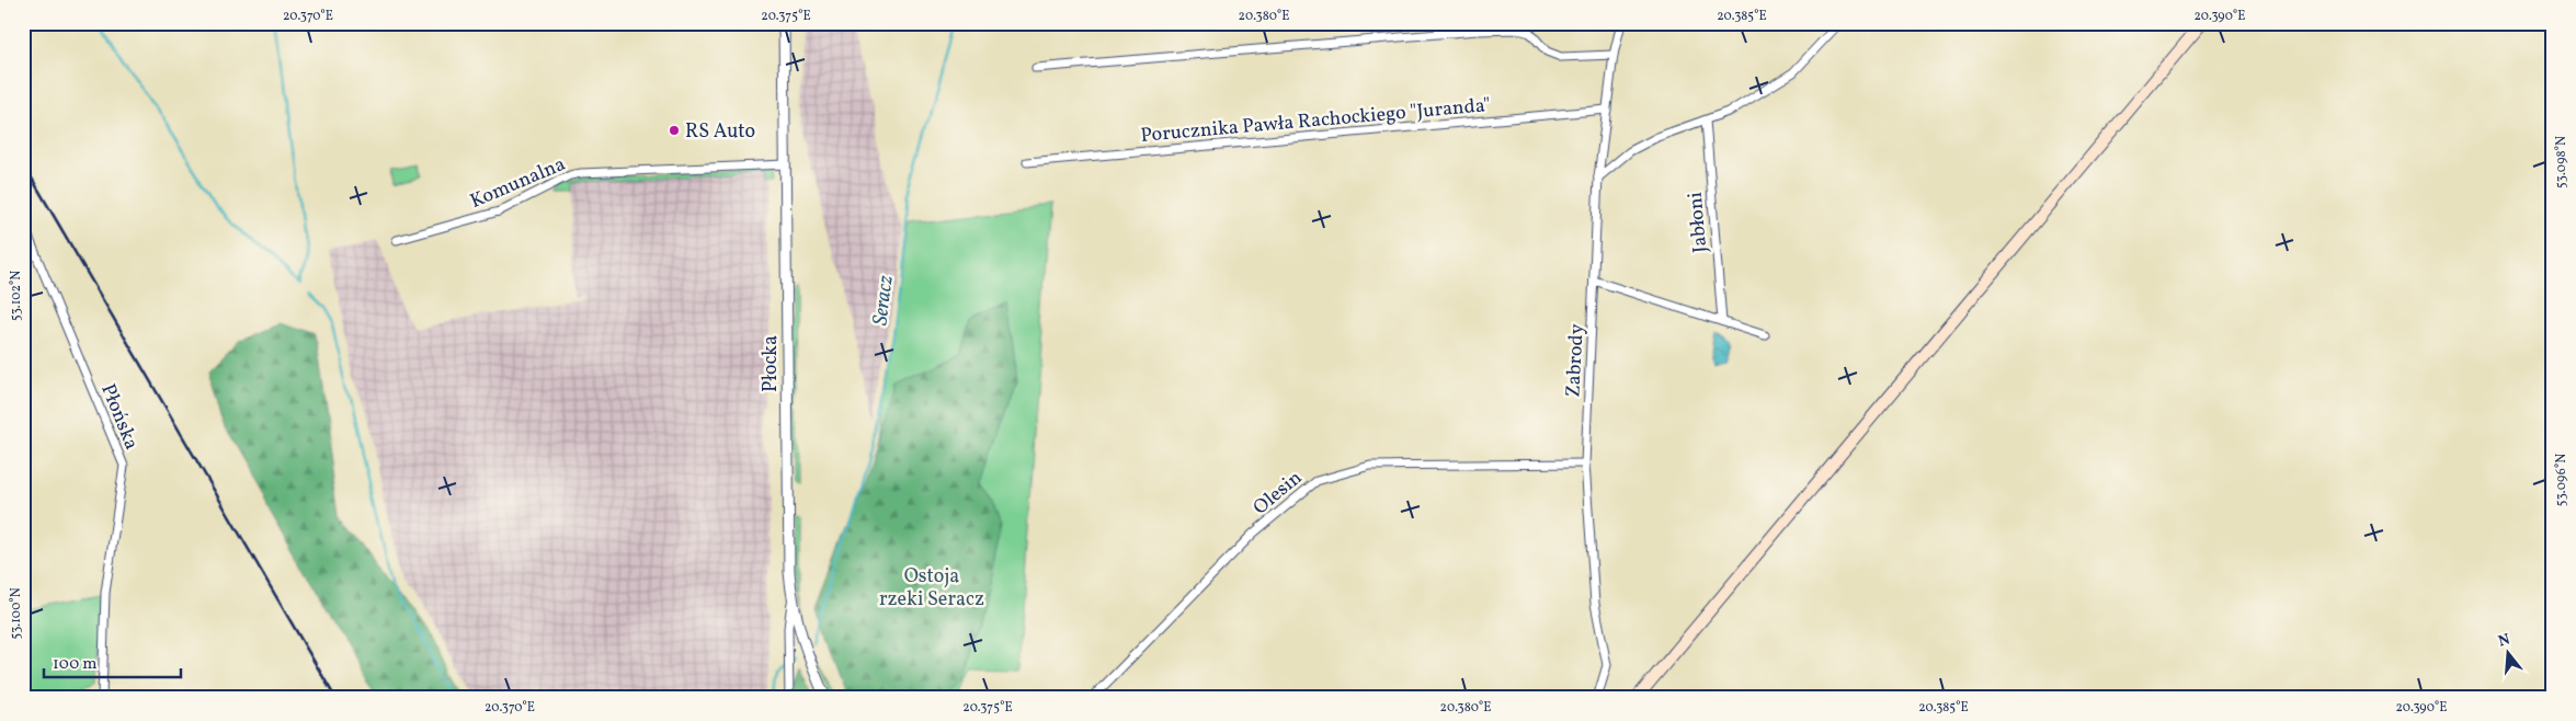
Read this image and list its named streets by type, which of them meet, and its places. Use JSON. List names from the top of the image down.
{
  "streets": {
    "street": [
      "Porucznika Pawła Rachockiego \"Juranda\"",
      "Komunalna",
      "Jabłoni",
      "Zabrody",
      "Płocka",
      "Płońska",
      "Olesin"
    ]
  },
  "crossings": [
    ["Porucznika Pawła Rachockiego \"Juranda\"", "Zabrody"],
    ["Komunalna", "Płocka"],
    ["Zabrody", "Olesin"]
  ],
  "water": ["Seracz"],
  "parks": ["Ostoja rzeki Seracz"],
  "places": ["RS Auto"],
  "scale_bar": "100 m",
  "north": "top",
  "coordinates": [
    "20.370°E",
    "20.375°E",
    "20.380°E",
    "20.385°E",
    "20.390°E",
    "53.098°N",
    "53.102°N",
    "53.096°N",
    "53.100°N"
  ]
}
